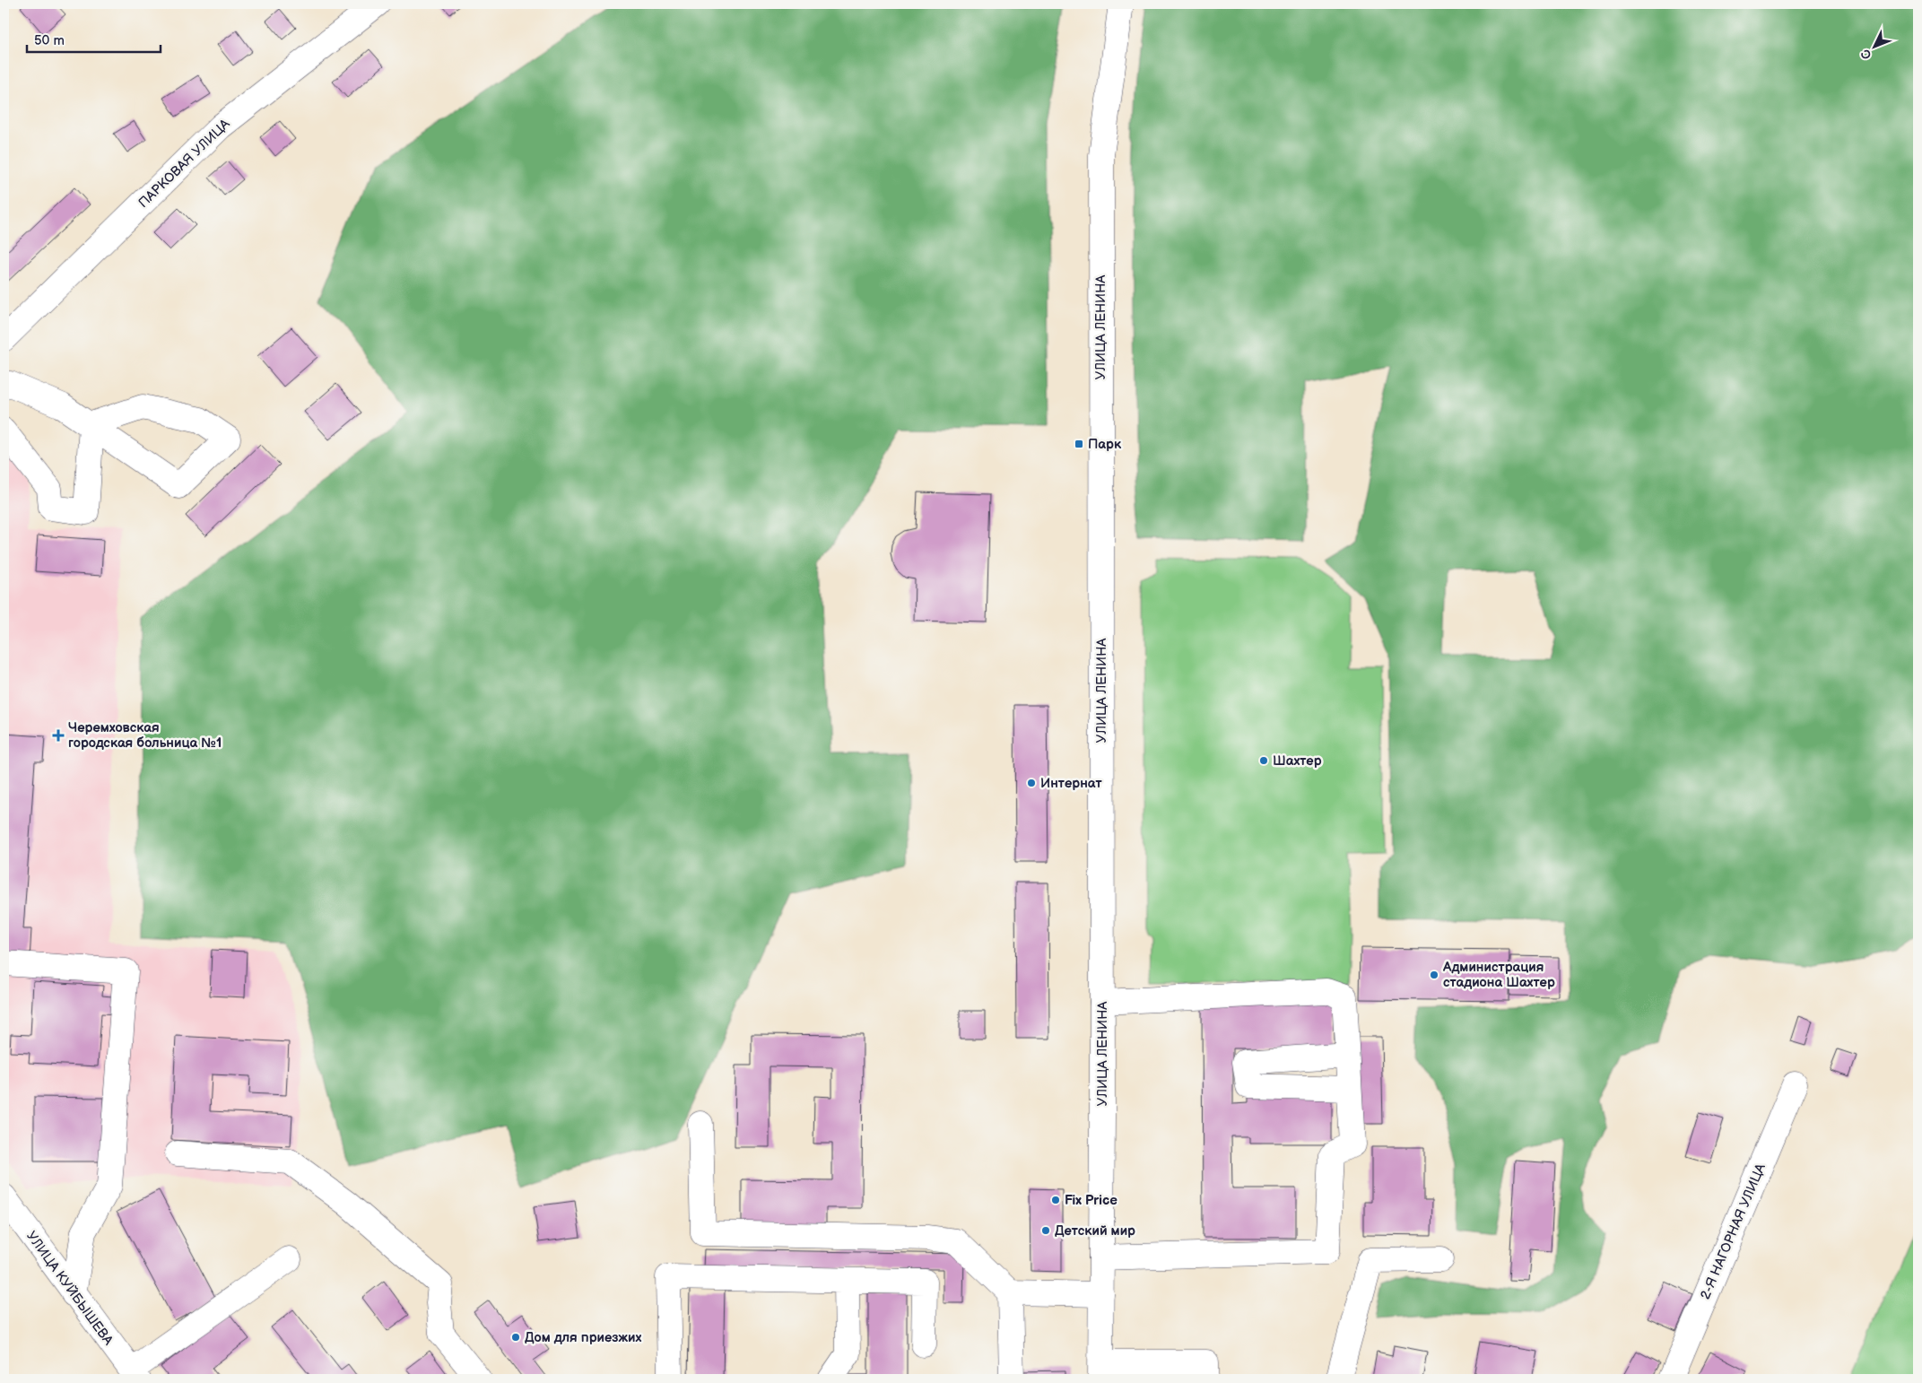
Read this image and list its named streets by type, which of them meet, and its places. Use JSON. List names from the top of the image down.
{
  "streets": {
    "street": [
      "ПАРКОВАЯ УЛИЦА",
      "УЛИЦА ЛЕНИНА",
      "2-Я НАГОРНАЯ УЛИЦА",
      "УЛИЦА КУЙБЫШЕВА"
    ]
  },
  "places": {
    "transit": ["Парк"],
    "health": ["Черемховская городская больница №1"],
    "other": [
      "Шахтер",
      "Интернат",
      "Администрация стадиона Шахтер",
      "Fix Price",
      "Детский мир",
      "Дом для приезжих"
    ]
  },
  "scale_bar": "50 m",
  "north": "bottom left"
}
